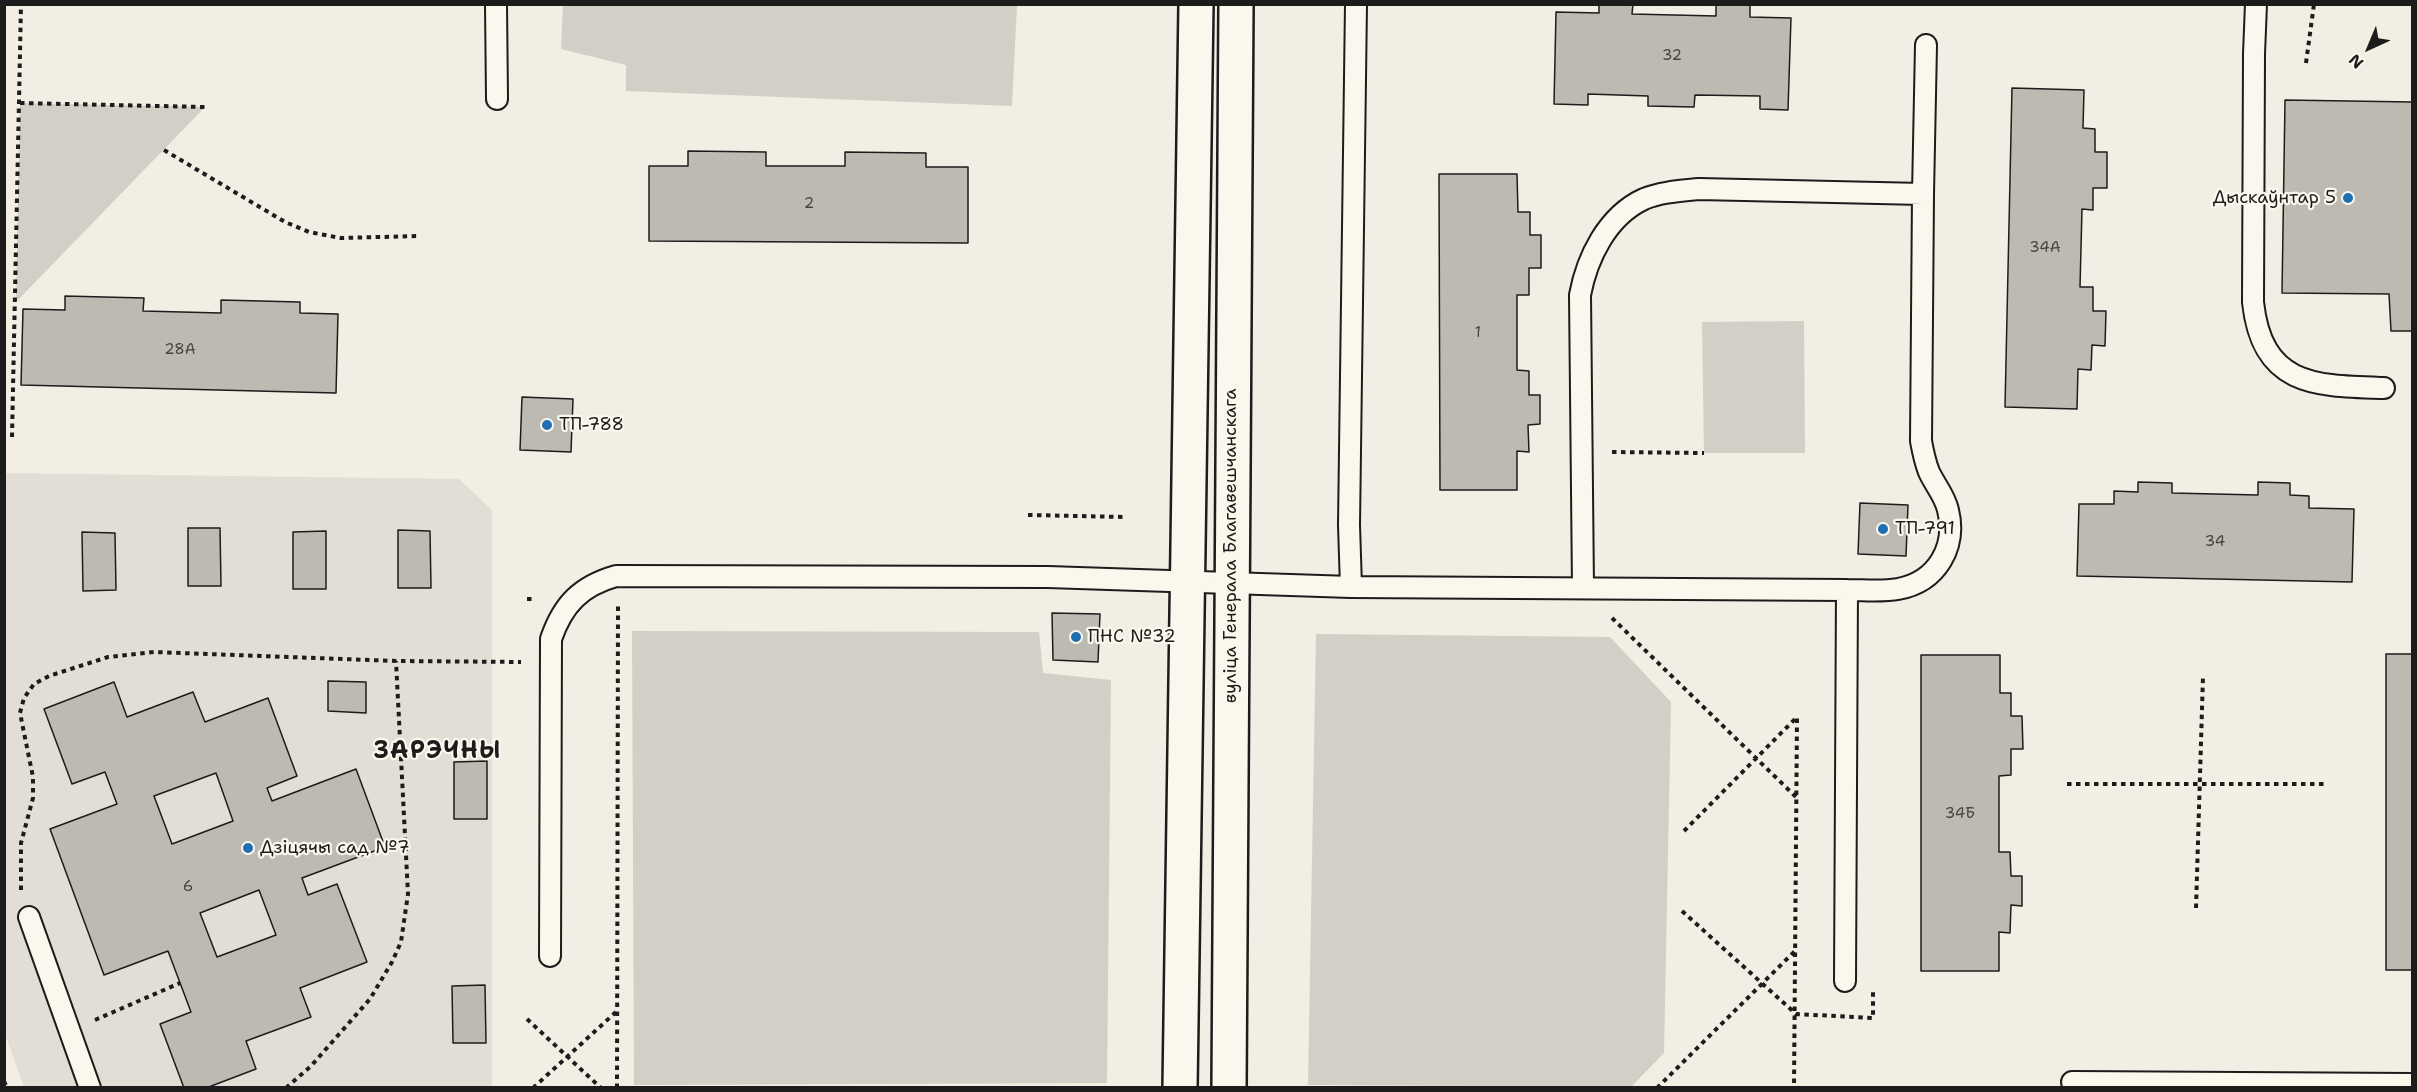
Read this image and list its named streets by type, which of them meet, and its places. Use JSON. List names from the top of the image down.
{
  "streets": {
    "street": ["вуліца Генерала Благавешчанскага"]
  },
  "districts": ["ЗАРЭЧНЫ"],
  "places": [
    "Дыскаўнтар 5",
    "ТП-788",
    "ТП-791",
    "ПНС №32",
    "Дзіцячы сад №7"
  ],
  "house_numbers": [
    "32",
    "2",
    "34А",
    "1",
    "28А",
    "34",
    "34Б",
    "6"
  ],
  "north": "bottom left"
}
